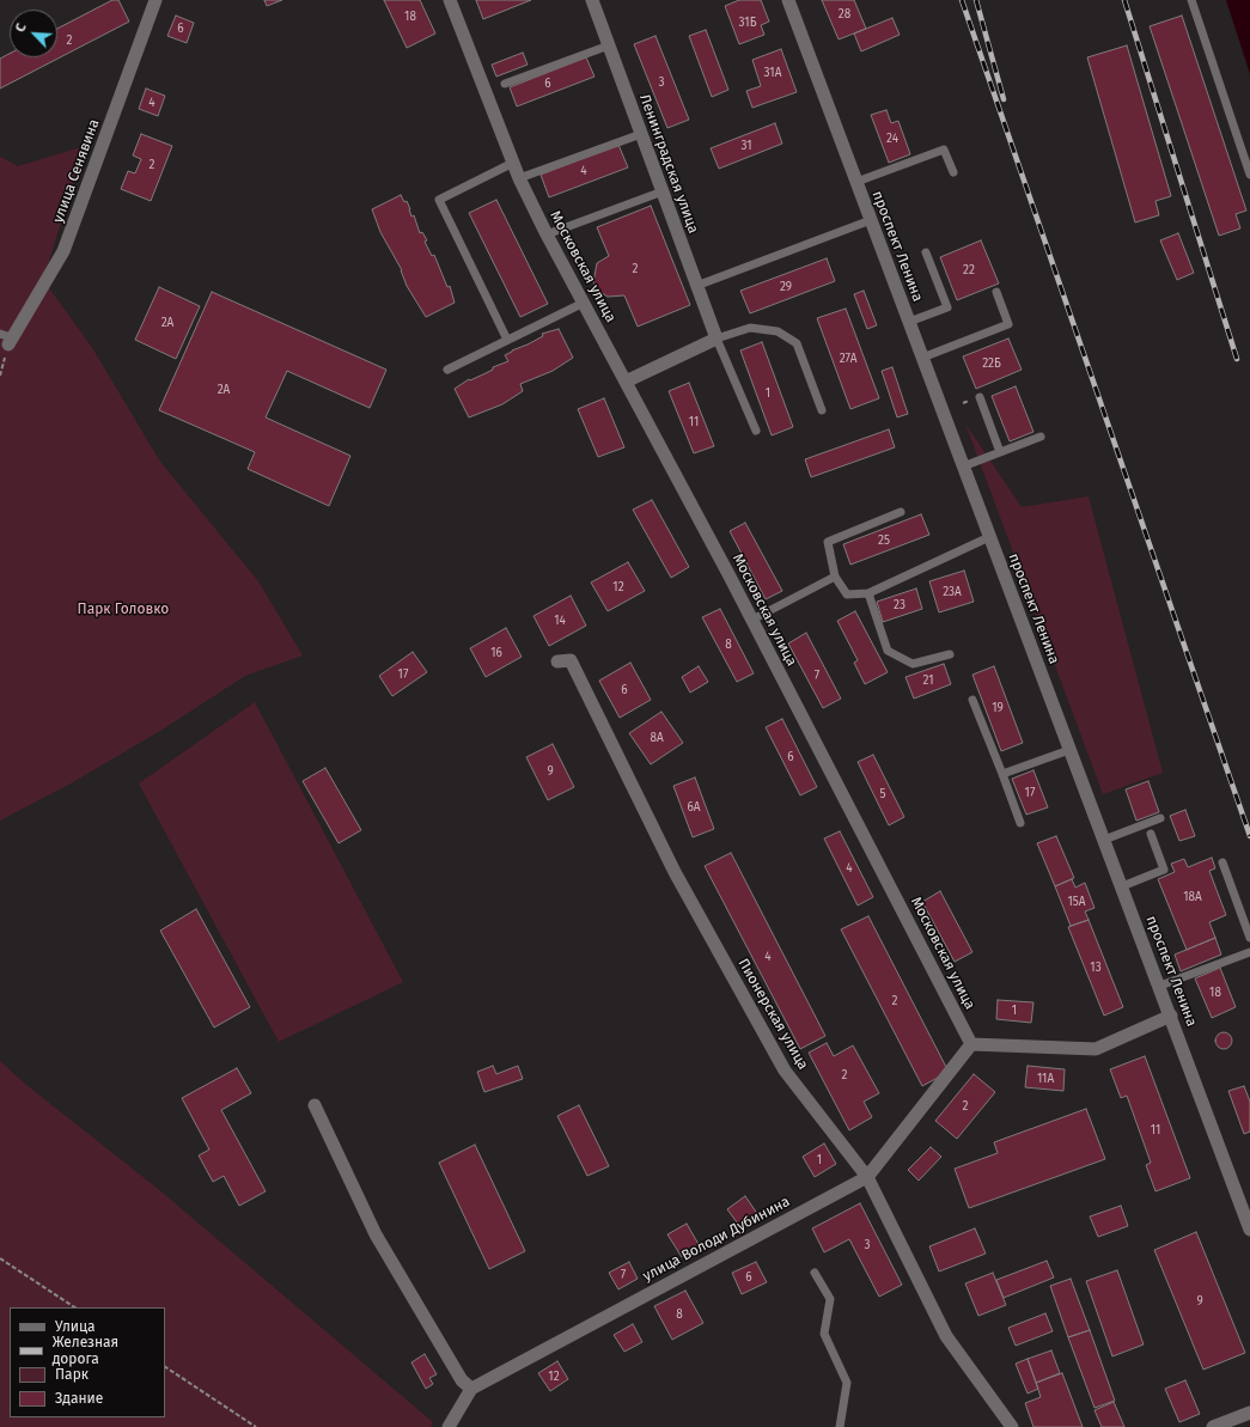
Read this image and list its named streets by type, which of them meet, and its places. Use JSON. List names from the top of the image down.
{
  "streets": {
    "street": [
      "Ленинградская улица",
      "улица Сенявина",
      "проспект Ленина",
      "Московская улица",
      "Пионерская улица",
      "улица Володи Дубинина"
    ]
  },
  "crossings": [
    ["Московская улица", "улица Володи Дубинина"],
    ["Пионерская улица", "улица Володи Дубинина"]
  ],
  "parks": ["Парк Головко"],
  "house_numbers": [
    "28",
    "18",
    "31Б",
    "6",
    "2",
    "31А",
    "3",
    "6",
    "4",
    "24",
    "31",
    "2",
    "4",
    "2",
    "22",
    "29",
    "2А",
    "27А",
    "22Б",
    "2А",
    "1",
    "11",
    "25",
    "12",
    "23А",
    "23",
    "14",
    "8",
    "16",
    "17",
    "7",
    "21",
    "6",
    "19",
    "8А",
    "6",
    "9",
    "17",
    "5",
    "6А",
    "4",
    "18А",
    "15А",
    "4",
    "13",
    "18",
    "2",
    "1",
    "2",
    "11А",
    "2",
    "11",
    "1",
    "3",
    "7",
    "6",
    "9",
    "8",
    "12"
  ],
  "legend": [
    "Улица",
    "Железная дорога",
    "Парк",
    "Здание"
  ],
  "north": "top left"
}
